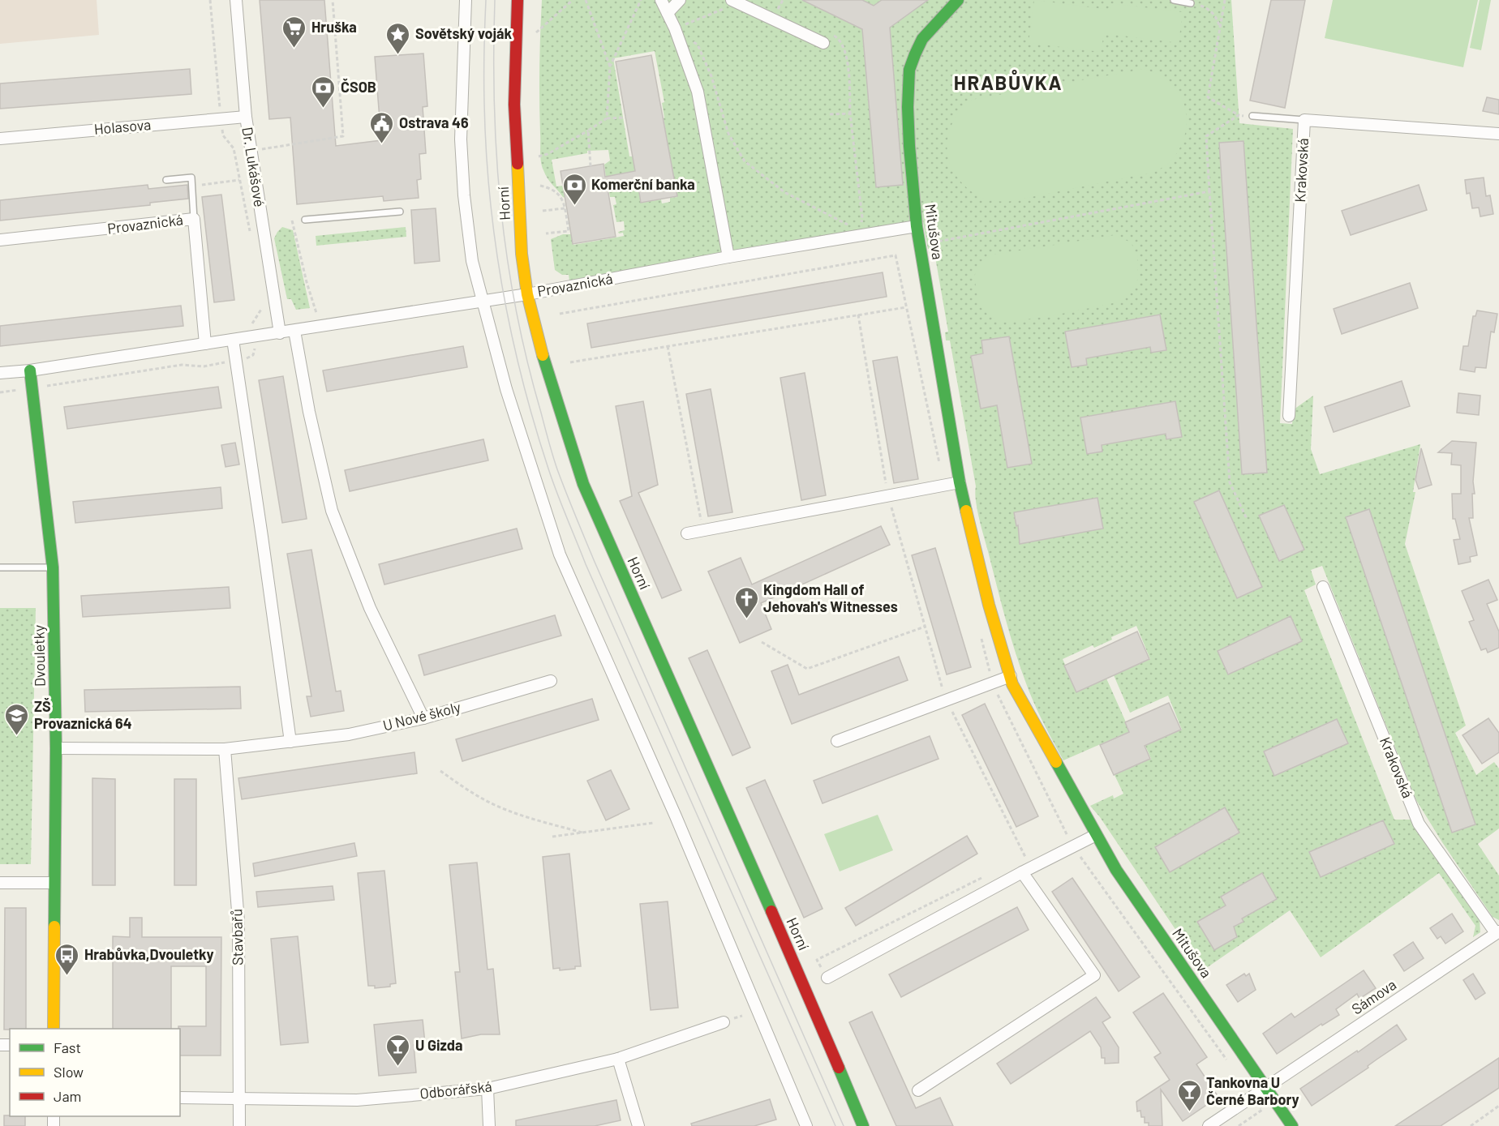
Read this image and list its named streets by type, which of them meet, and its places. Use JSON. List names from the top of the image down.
{
  "streets": {
    "street": [
      "Holasova",
      "Dr. Lukášové",
      "Krakovská",
      "Horní",
      "Provaznická",
      "Mitušova",
      "Dvouletky",
      "U Nové školy",
      "Stavbařů",
      "Sámova",
      "Odborářská"
    ]
  },
  "crossings": [
    ["Holasova", "Dr. Lukášové"],
    ["Dr. Lukášové", "Provaznická"],
    ["Krakovská", "Sámova"],
    ["Horní", "Provaznická"],
    ["Provaznická", "Mitušova"],
    ["Provaznická", "Dvouletky"],
    ["Mitušova", "Sámova"],
    ["Dvouletky", "U Nové školy"],
    ["U Nové školy", "Stavbařů"],
    ["Stavbařů", "Odborářská"]
  ],
  "districts": ["HRABŮVKA"],
  "places": {
    "supermarket": ["Hruška"],
    "place": ["Sovětský voják"],
    "bank": ["ČSOB", "Komerční banka"],
    "public building": ["Ostrava 46"],
    "church": ["Kingdom Hall of Jehovah's Witnesses"],
    "school or university": ["ZŠ Provaznická 64"],
    "bus stop": ["Hrabůvka,Dvouletky"],
    "bar": ["U Gizda", "Tankovna U Černé Barbory"]
  },
  "legend": ["Fast", "Slow", "Jam"]
}
